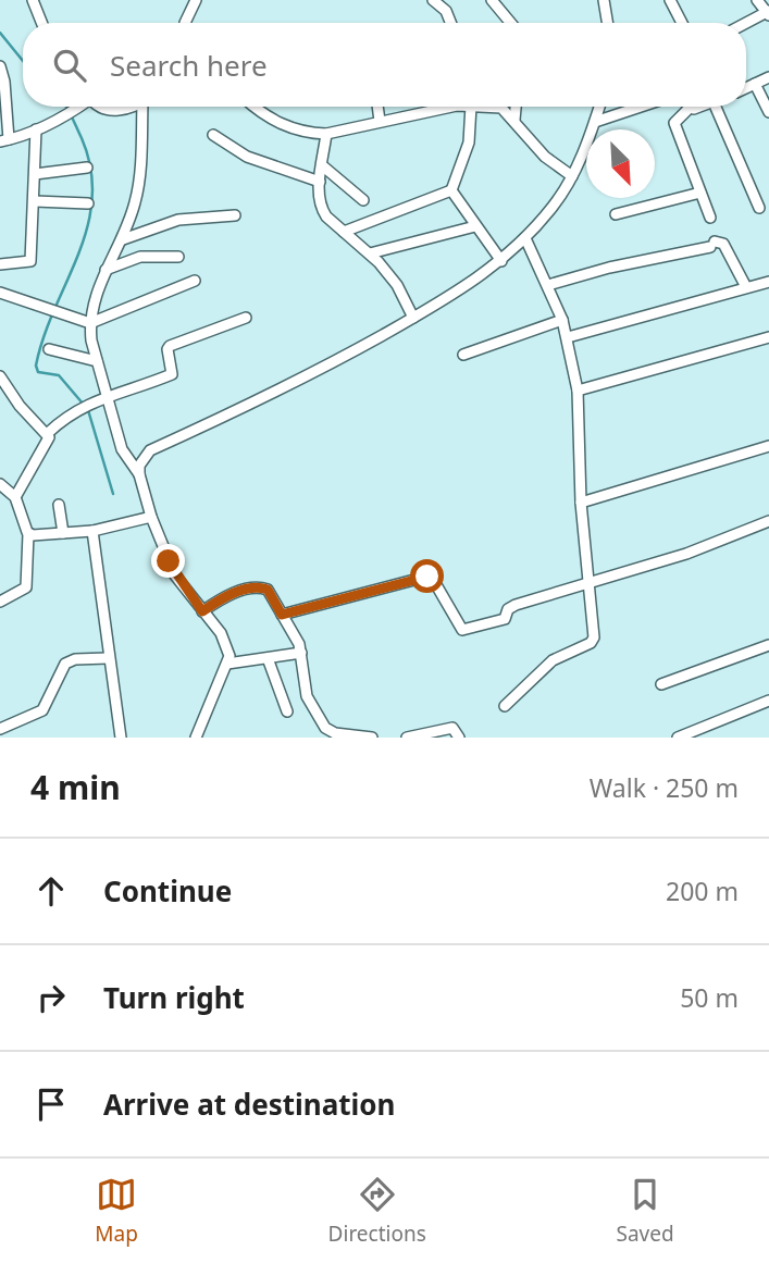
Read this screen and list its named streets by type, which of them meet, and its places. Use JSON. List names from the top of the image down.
{
  "north": "bottom right",
  "page": {
    "search": "Search here",
    "heading": ["4 min", "Walk · 250 m"],
    "list": [
      ["Continue", "200 m"],
      ["Turn right", "50 m"],
      "Arrive at destination"
    ],
    "nav": ["Map", "Directions", "Saved"]
  }
}
